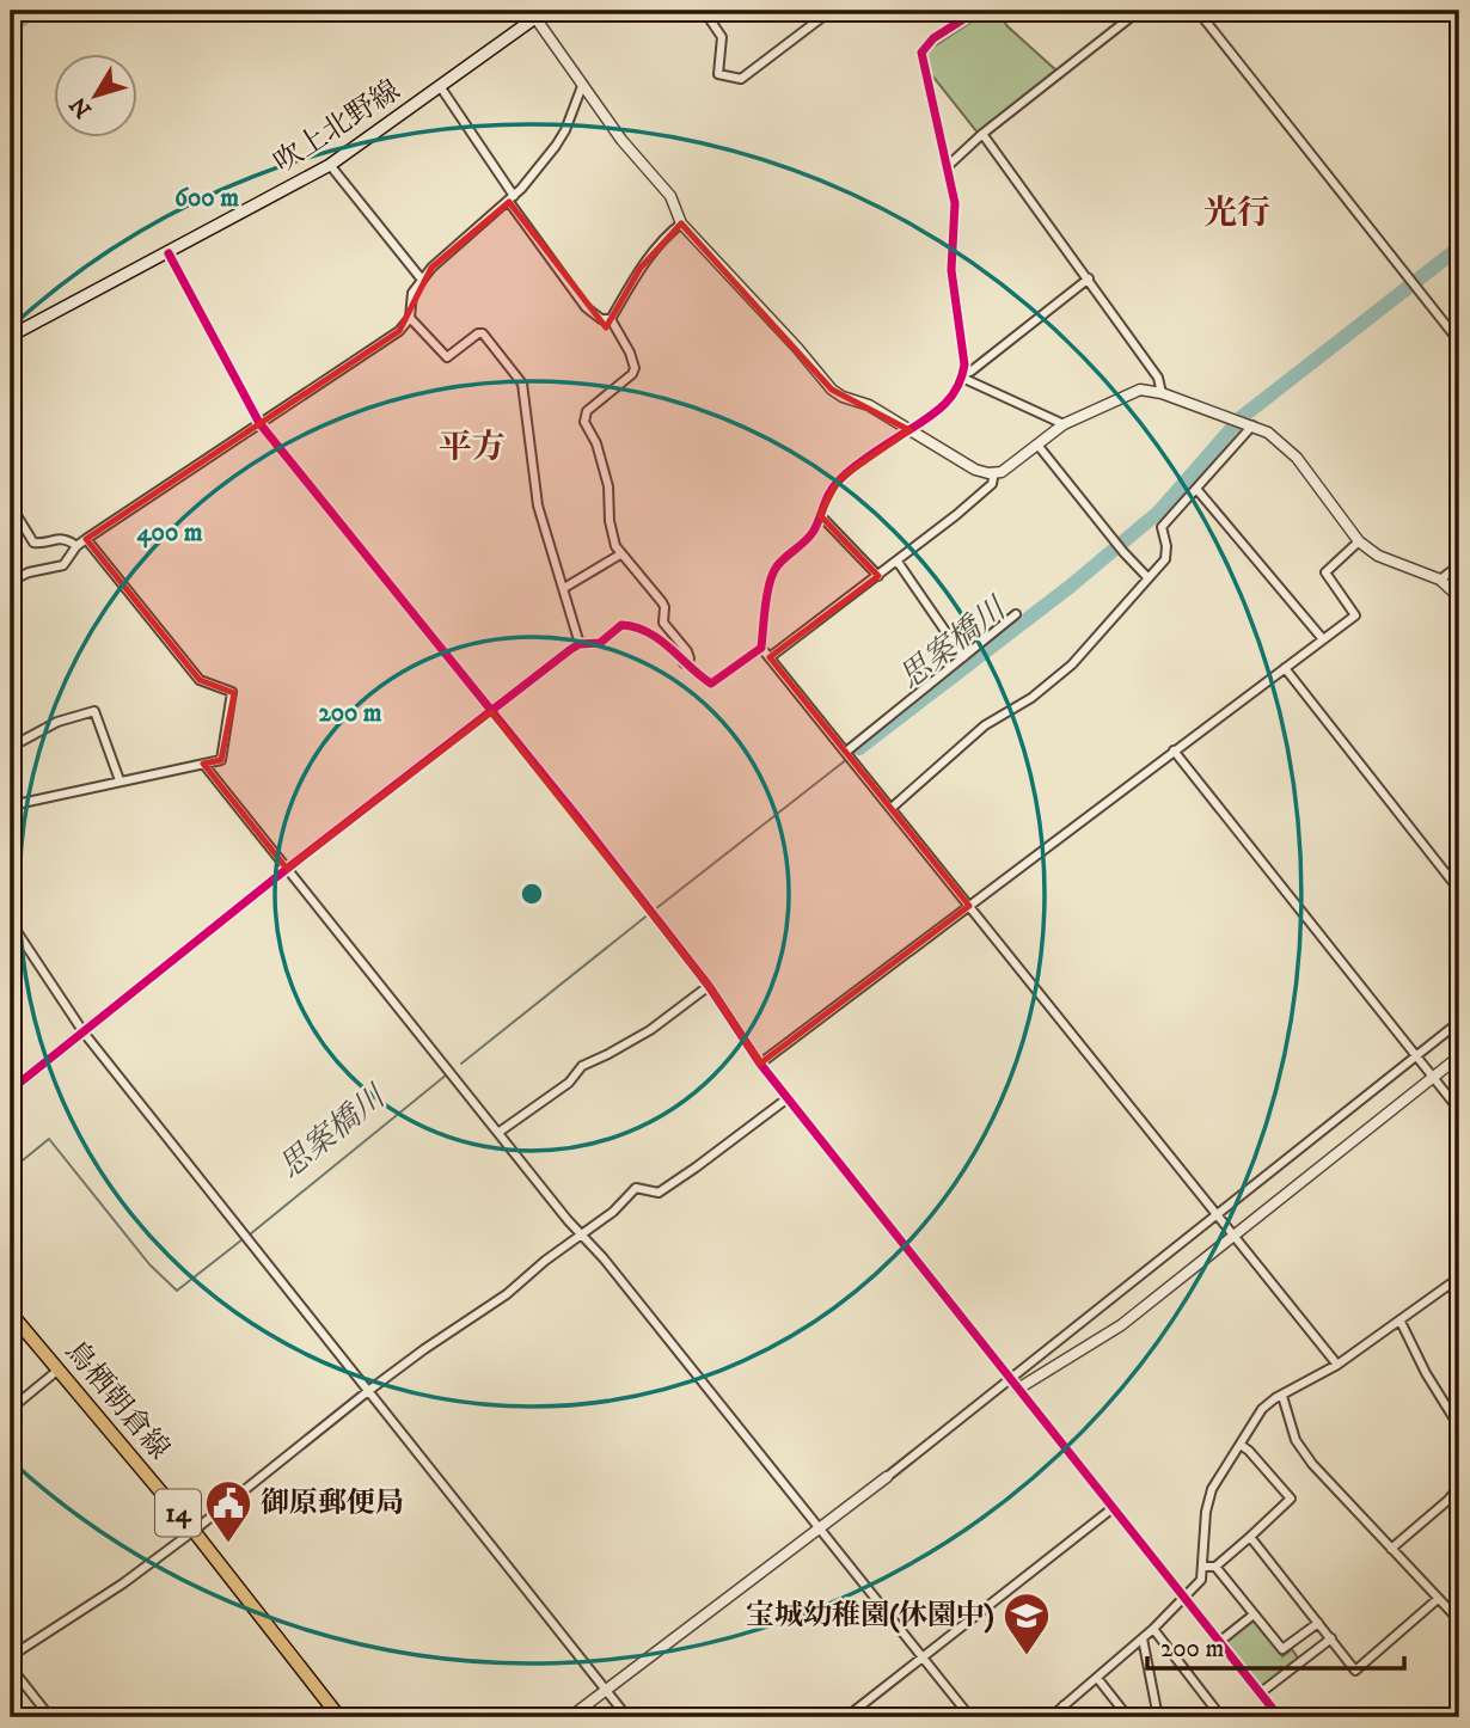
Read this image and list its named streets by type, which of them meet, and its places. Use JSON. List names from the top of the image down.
{
  "streets": {
    "main road": ["吹上北野線", "鳥栖朝倉線", "14"]
  },
  "districts": ["光行", "平方"],
  "water": ["思案橋川"],
  "places": {
    "public building": ["御原郵便局"],
    "school or university": ["宝城幼稚園(休園中)"]
  },
  "scale_bar": "200 m",
  "north": "bottom left",
  "rings": ["600 m", "400 m", "200 m"]
}
